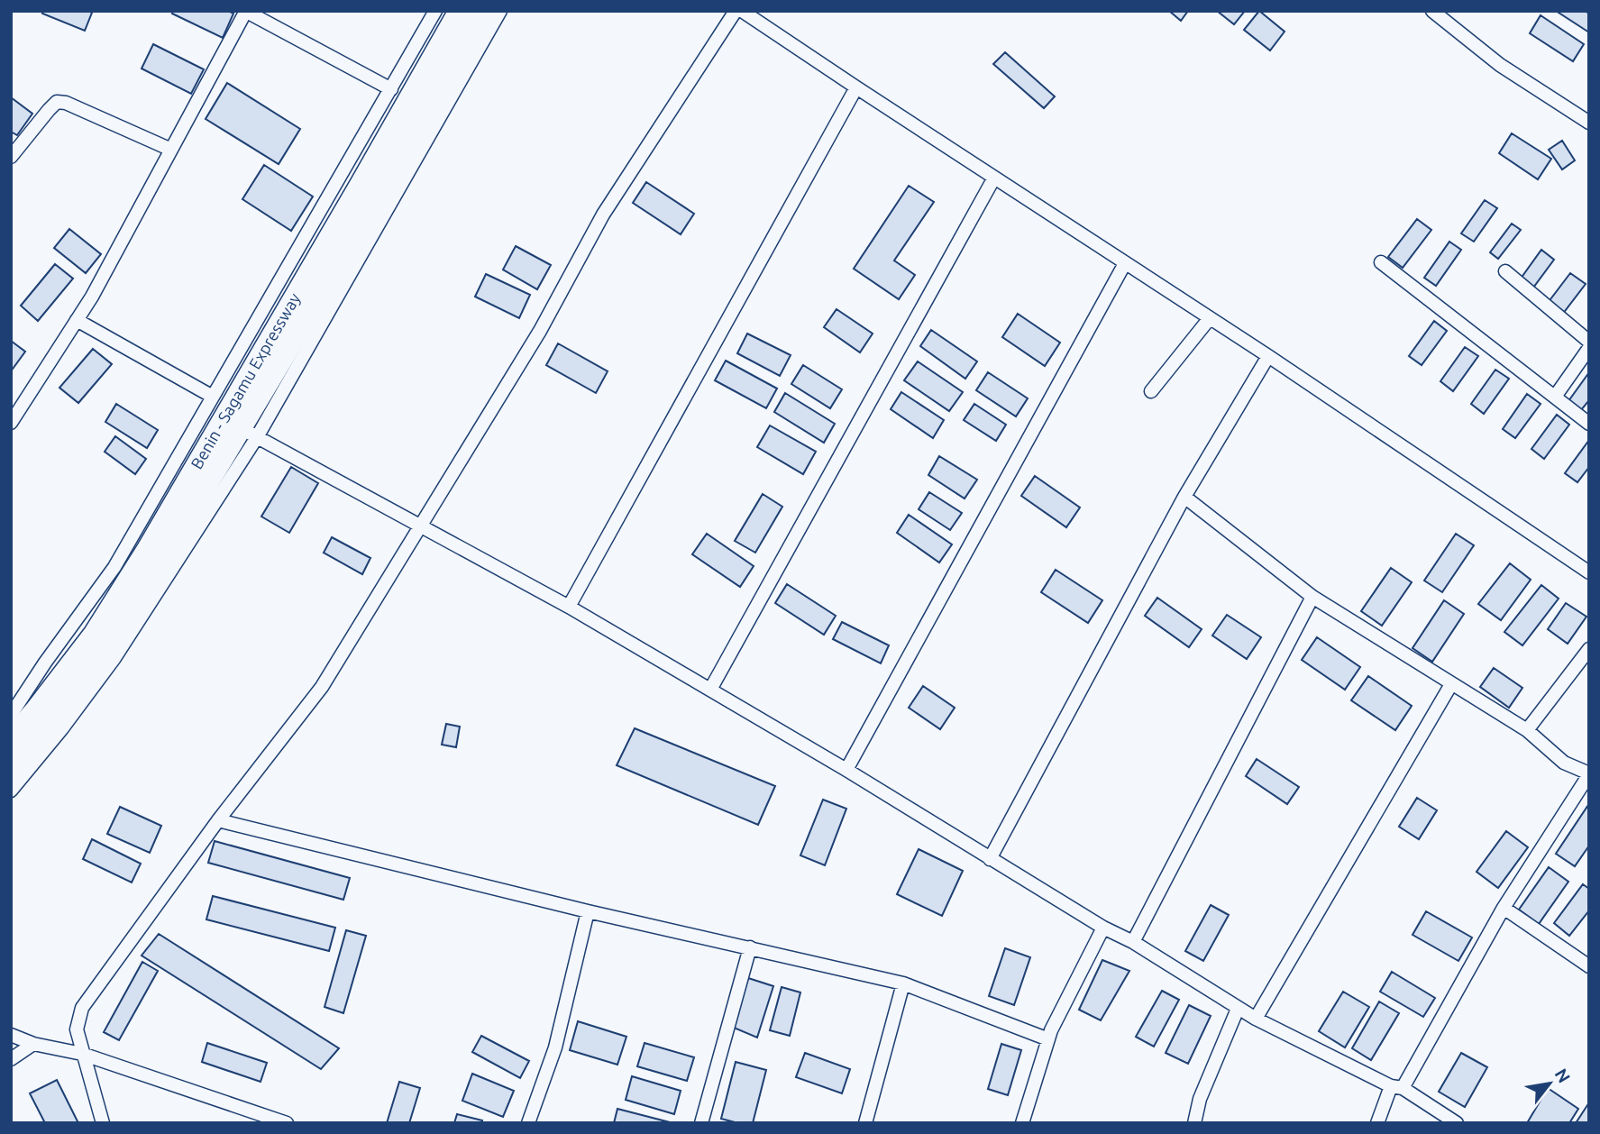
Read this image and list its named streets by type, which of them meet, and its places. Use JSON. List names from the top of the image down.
{
  "streets": {
    "highway": ["Benin - Sagamu Expressway"]
  },
  "north": "top right"
}
